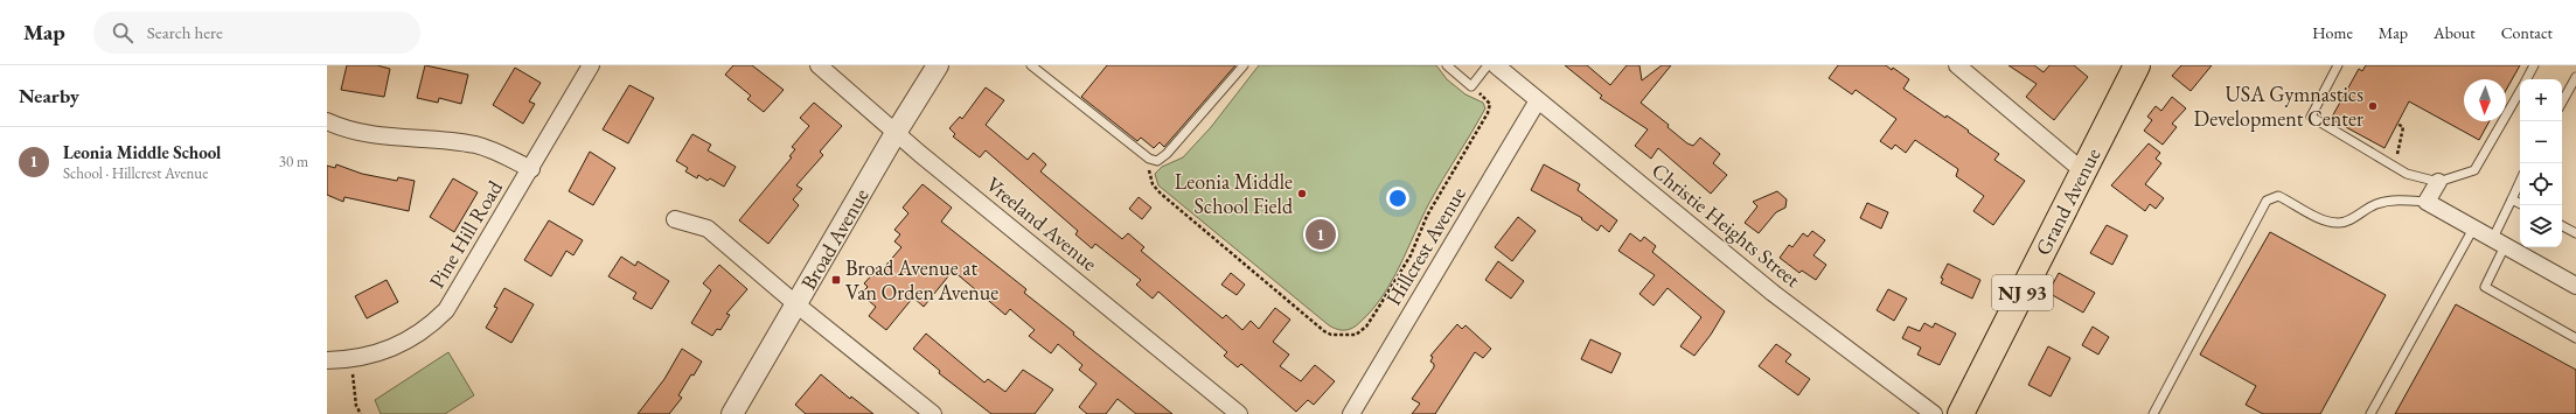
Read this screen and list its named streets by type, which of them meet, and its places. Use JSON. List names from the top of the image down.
{
  "streets": {
    "main road": ["Grand Avenue", "NJ 93"],
    "street": [
      "Vreeland Avenue",
      "Christie Heights Street",
      "Pine Hill Road",
      "Broad Avenue",
      "Hillcrest Avenue"
    ]
  },
  "crossings": [
    ["Vreeland Avenue", "Broad Avenue"],
    ["Christie Heights Street", "Hillcrest Avenue"]
  ],
  "places": {
    "other": ["USA Gymnastics Development Center", "Leonia Middle School Field"],
    "transit": ["Broad Avenue at Van Orden Avenue"]
  },
  "north": "bottom",
  "page": {
    "header": "Map",
    "search": "Search here",
    "nav": [
      "Home",
      "Map",
      "About",
      "Contact"
    ],
    "heading": "Nearby",
    "map_buttons": ["+", "−"],
    "list": [
      {
        "mark": "1",
        "name": "Leonia Middle School",
        "note": "School · Hillcrest Avenue",
        "value": "30 m"
      }
    ],
    "pins": "1"
  }
}
